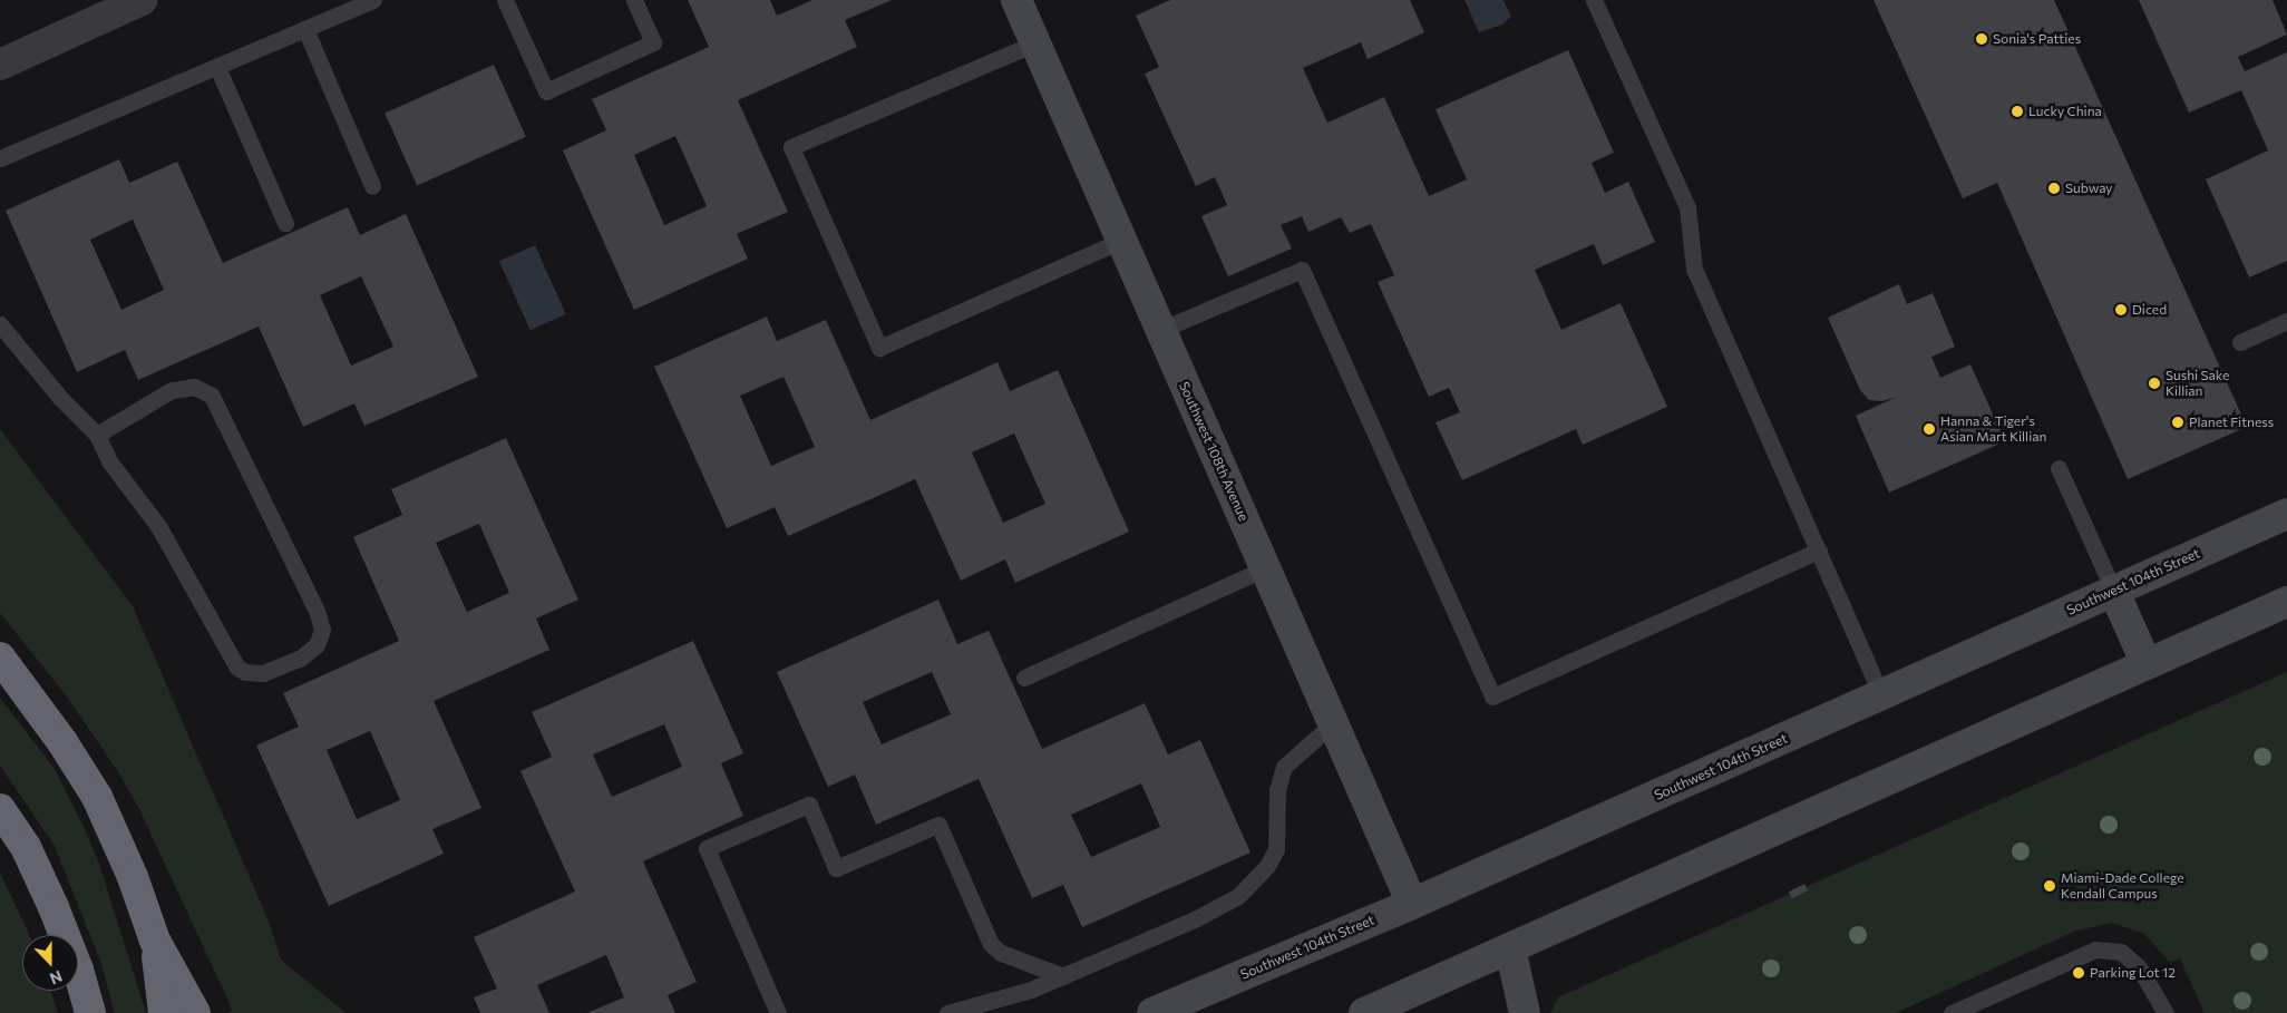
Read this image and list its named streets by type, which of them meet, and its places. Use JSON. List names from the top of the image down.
{
  "streets": {
    "main road": ["Southwest 108th Avenue", "Southwest 104th Street"]
  },
  "crossings": [
    ["Southwest 108th Avenue", "Southwest 104th Street"]
  ],
  "places": [
    "Sonia's Patties",
    "Lucky China",
    "Subway",
    "Diced",
    "Sushi Sake Killian",
    "Planet Fitness",
    "Hanna & Tiger's Asian Mart Killian",
    "Miami-Dade College Kendall Campus",
    "Parking Lot 12"
  ],
  "north": "bottom"
}
